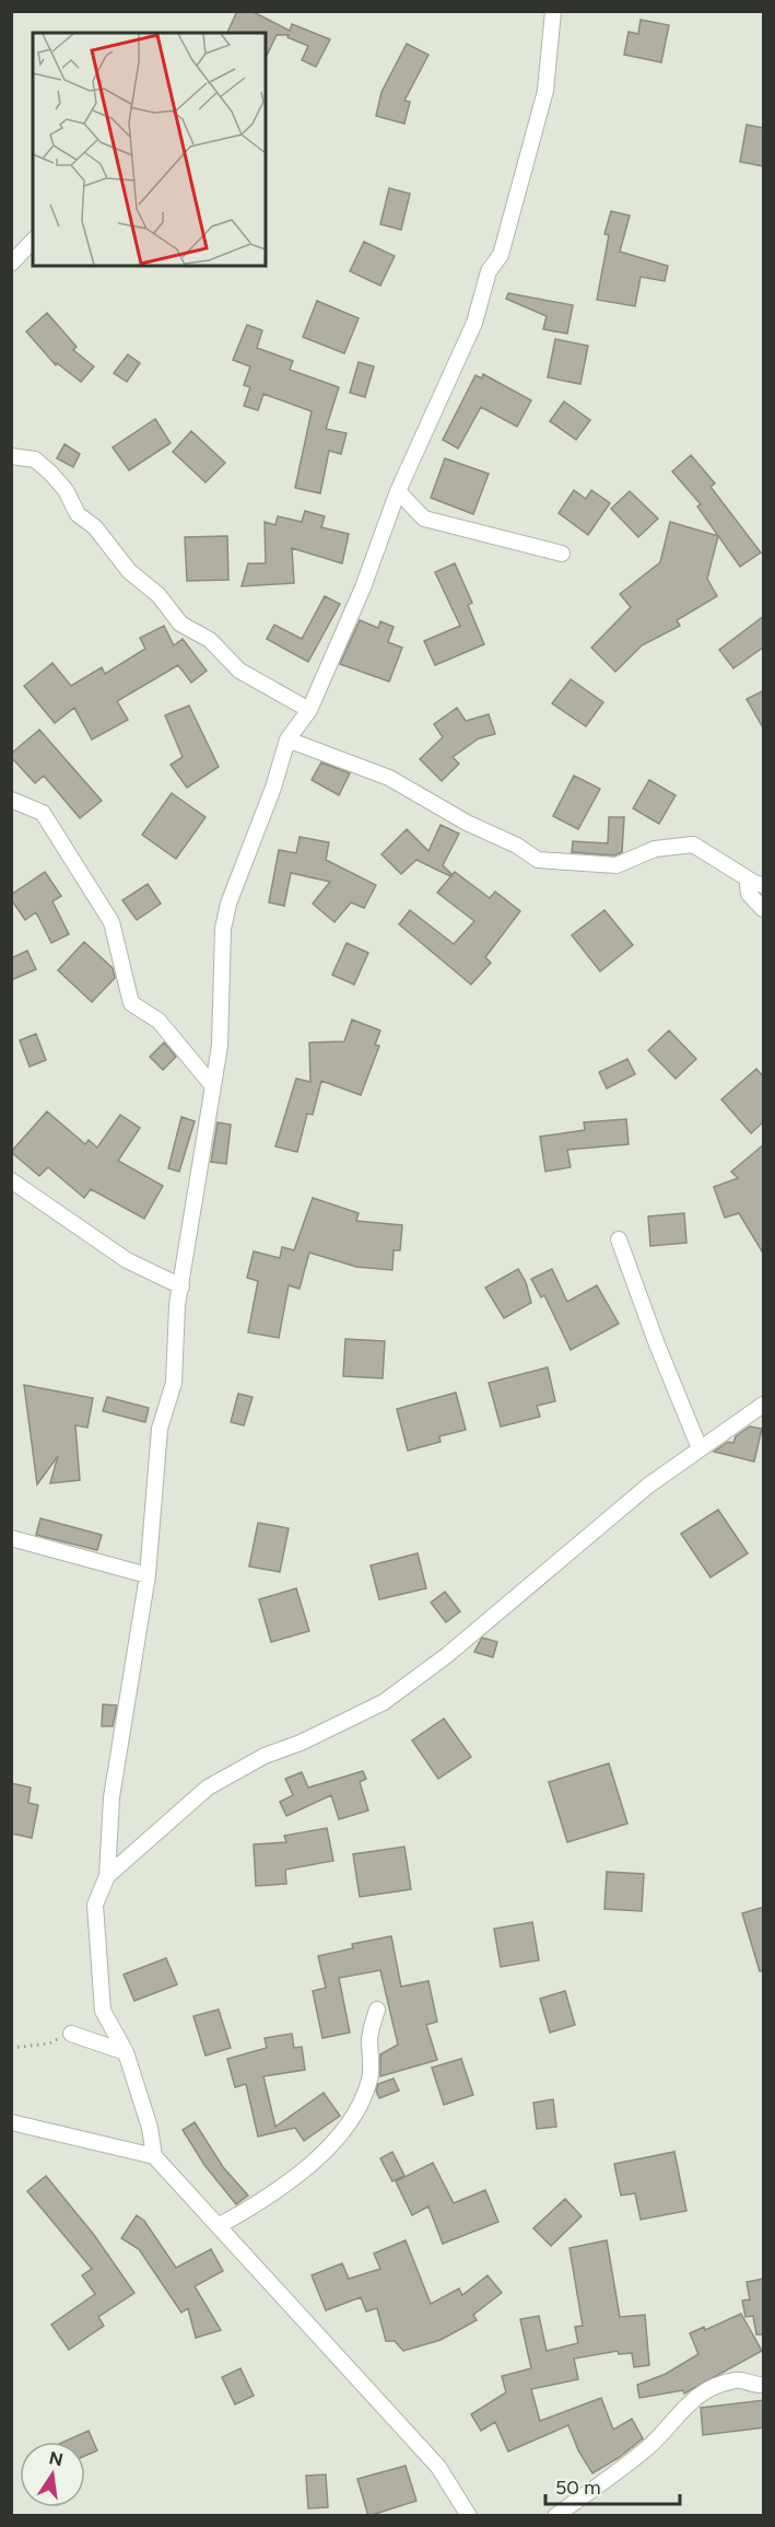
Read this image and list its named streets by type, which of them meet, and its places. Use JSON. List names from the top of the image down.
{
  "scale_bar": "50 m",
  "north": "top"
}
